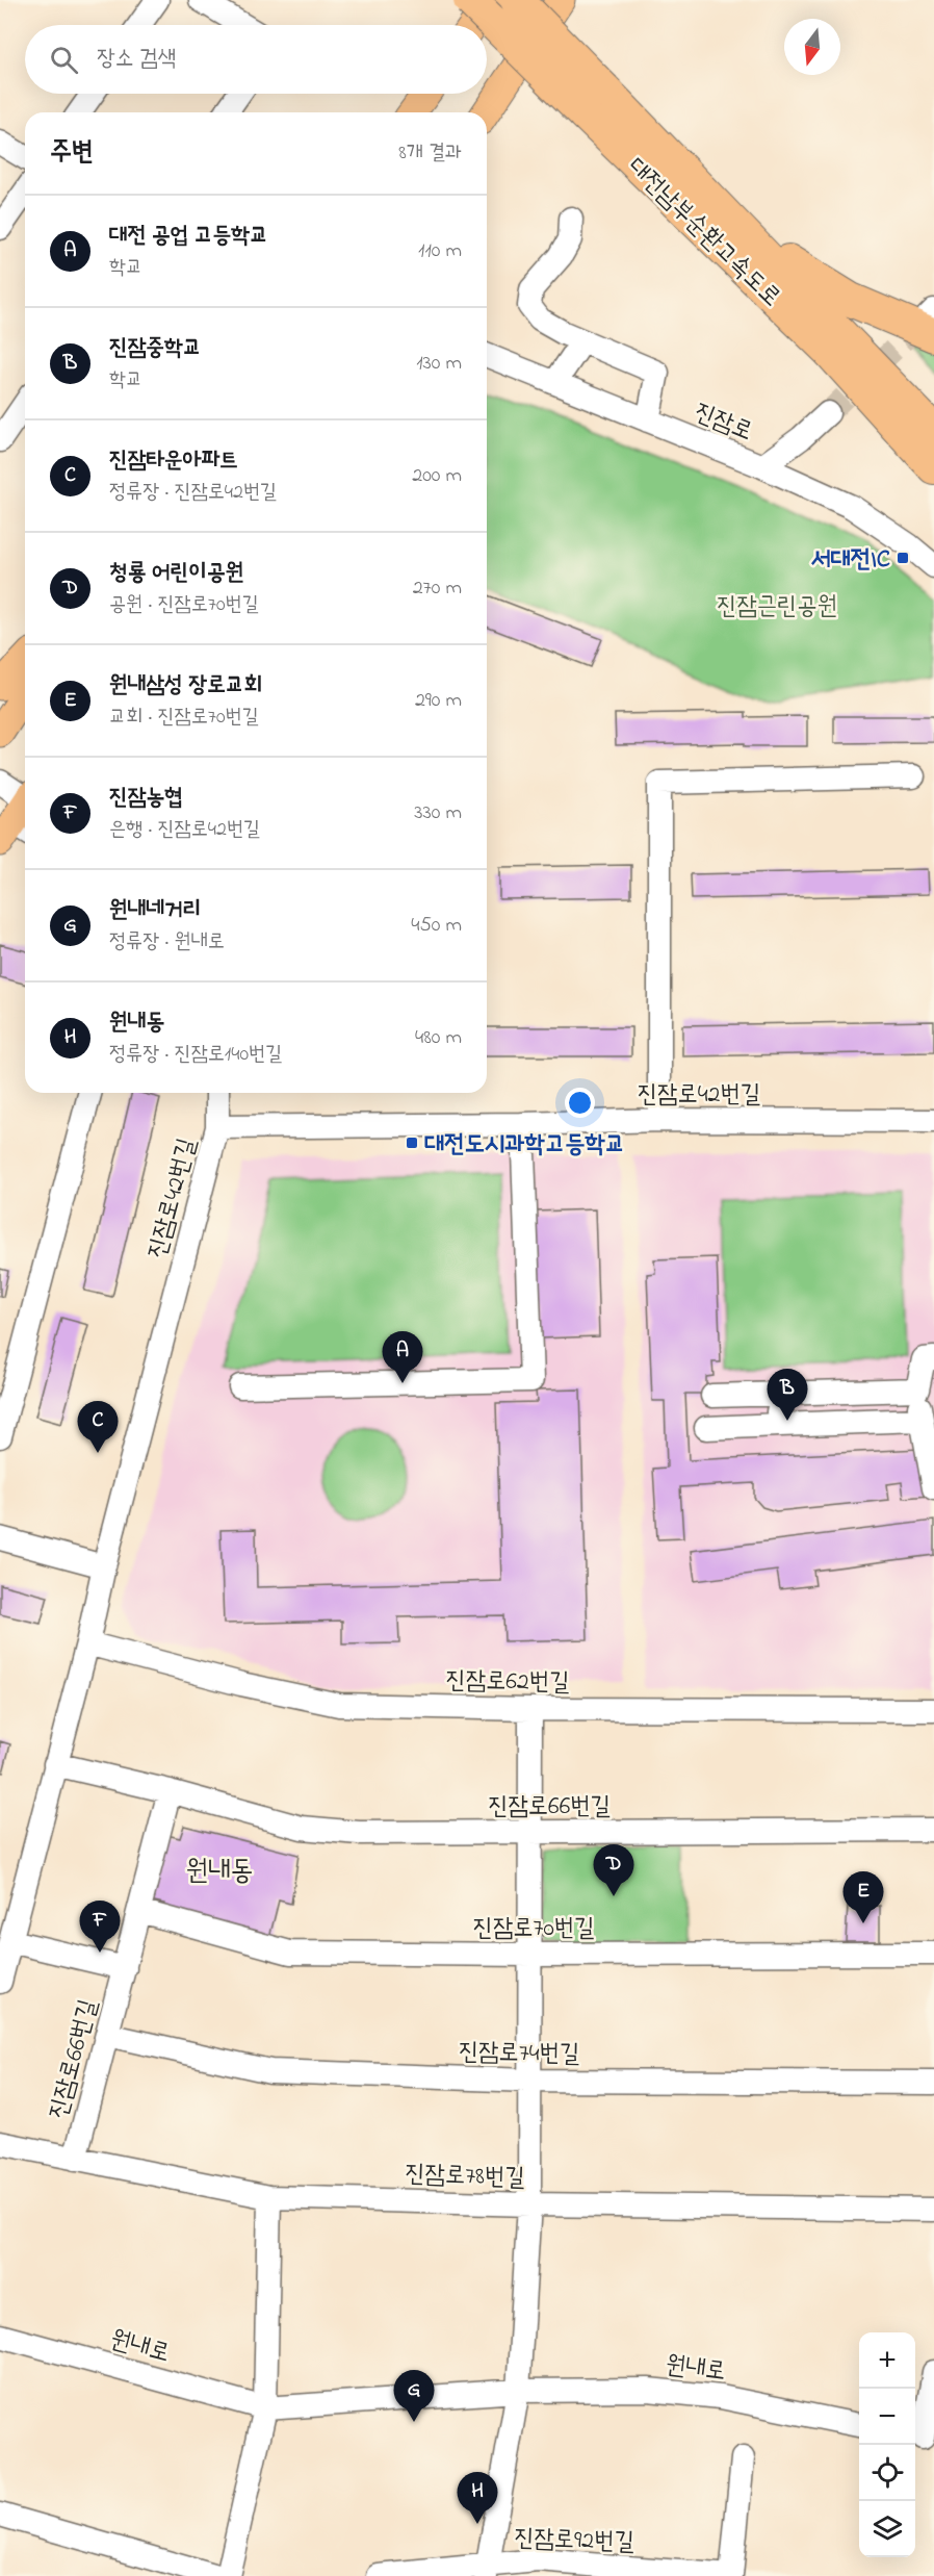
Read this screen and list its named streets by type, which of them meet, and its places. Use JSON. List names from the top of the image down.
{
  "streets": {
    "highway": ["대전남부순환고속도로"],
    "street": [
      "진잠로",
      "진잠로42번길",
      "진잠로62번길",
      "진잠로66번길",
      "진잠로70번길",
      "진잠로74번길",
      "진잠로78번길",
      "원내로",
      "진잠로92번길"
    ]
  },
  "crossings": [
    ["진잠로42번길", "진잠로62번길"],
    ["진잠로42번길", "진잠로66번길"],
    ["진잠로66번길", "진잠로70번길"],
    ["진잠로66번길", "진잠로74번길"],
    ["진잠로66번길", "진잠로78번길"]
  ],
  "districts": ["원내동"],
  "parks": ["진잠근린공원"],
  "places": {
    "transit": ["서대전IC", "대전도시과학고등학교"]
  },
  "north": "bottom",
  "page": {
    "search": "장소 검색",
    "heading": ["주변", "8개 결과"],
    "list": [
      {
        "mark": "A",
        "name": "대전 공업 고등학교",
        "note": "학교",
        "value": "110 m"
      },
      {
        "mark": "B",
        "name": "진잠중학교",
        "note": "학교",
        "value": "130 m"
      },
      {
        "mark": "C",
        "name": "진잠타운아파트",
        "note": "정류장 · 진잠로42번길",
        "value": "200 m"
      },
      {
        "mark": "D",
        "name": "청룡 어린이공원",
        "note": "공원 · 진잠로70번길",
        "value": "270 m"
      },
      {
        "mark": "E",
        "name": "원내삼성 장로교회",
        "note": "교회 · 진잠로70번길",
        "value": "290 m"
      },
      {
        "mark": "F",
        "name": "진잠농협",
        "note": "은행 · 진잠로42번길",
        "value": "330 m"
      },
      {
        "mark": "G",
        "name": "원내네거리",
        "note": "정류장 · 원내로",
        "value": "450 m"
      },
      {
        "mark": "H",
        "name": "원내동",
        "note": "정류장 · 진잠로140번길",
        "value": "480 m"
      }
    ],
    "pins": [
      "A",
      "B",
      "C",
      "D",
      "E",
      "F",
      "G",
      "H"
    ],
    "map_buttons": ["+", "−"]
  }
}
